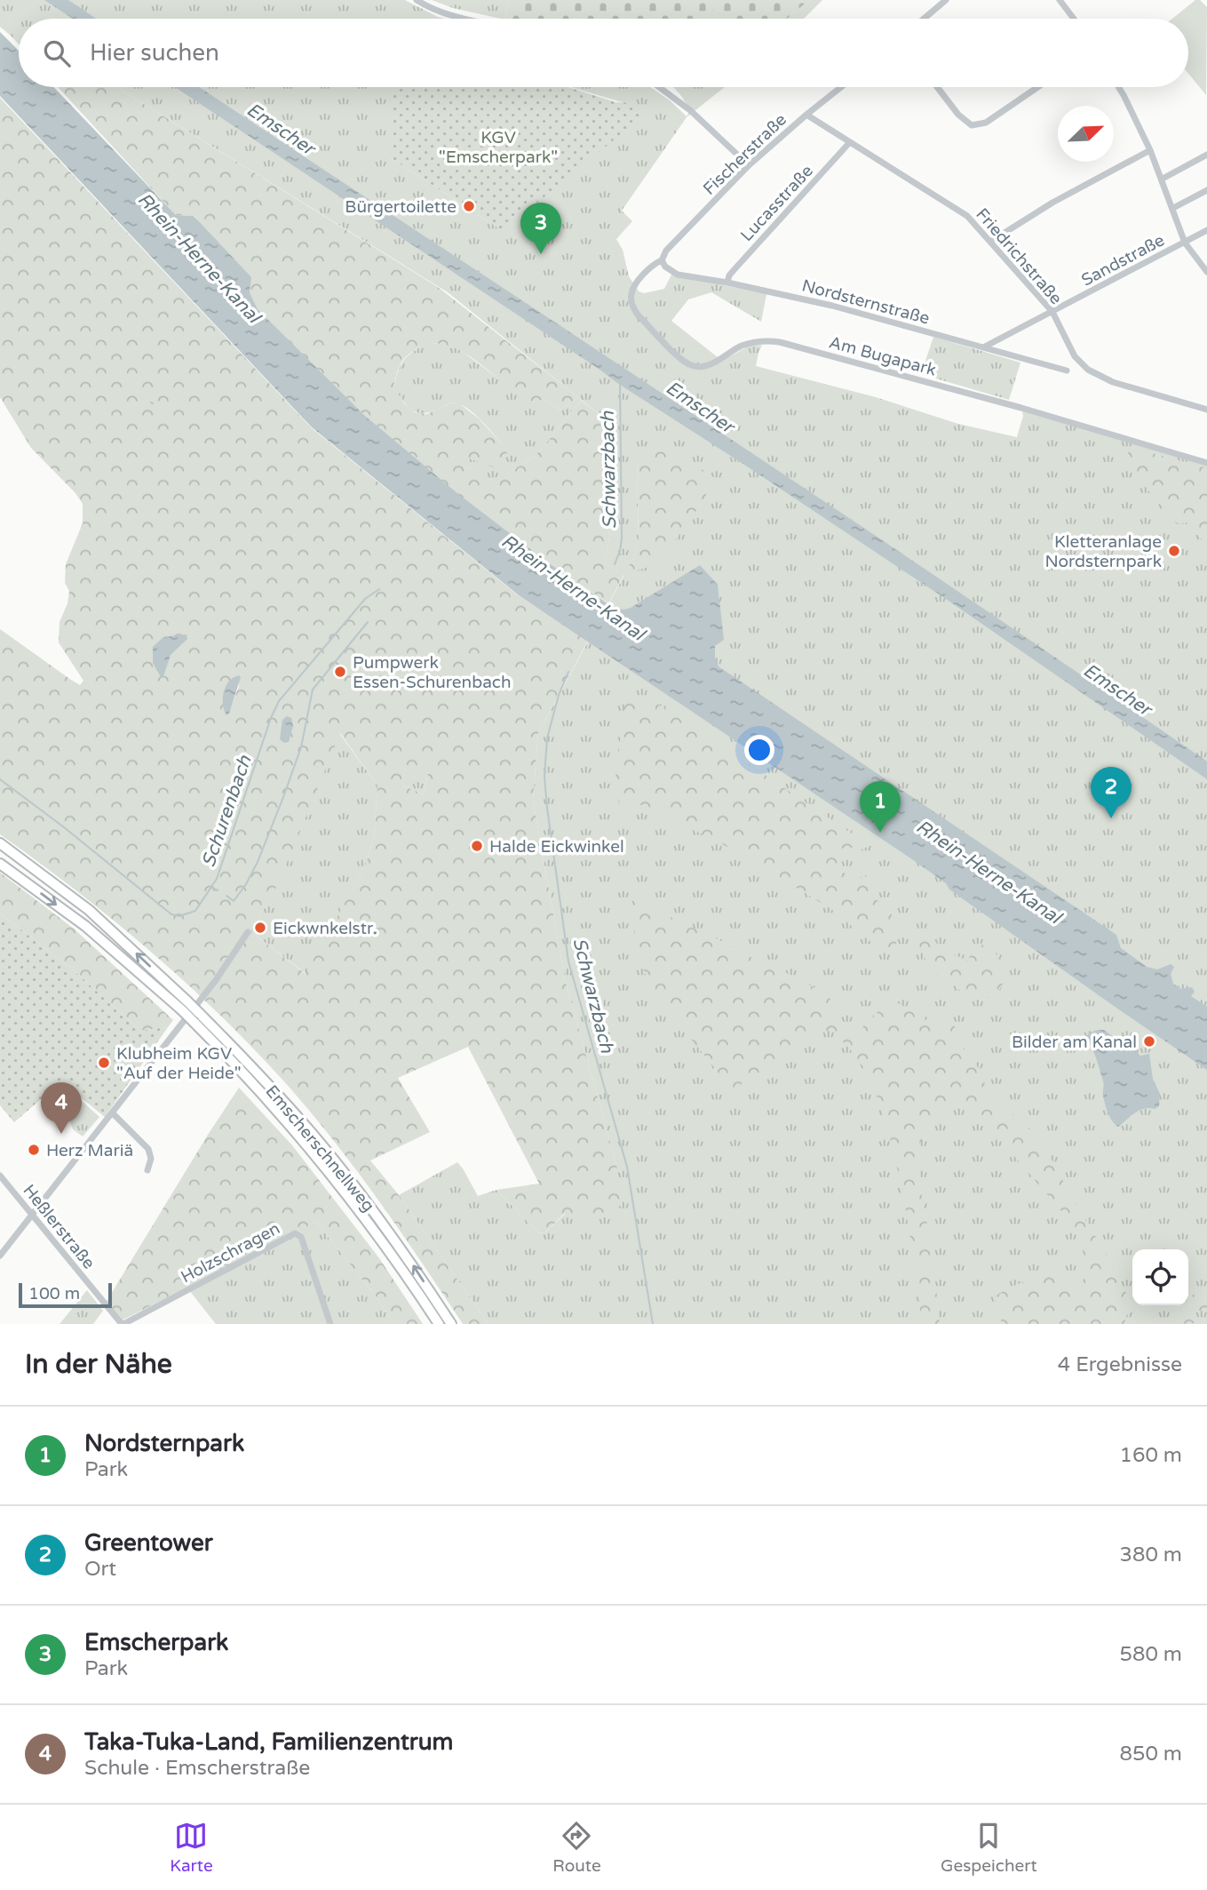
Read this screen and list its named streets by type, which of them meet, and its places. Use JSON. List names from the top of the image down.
{
  "streets": {
    "highway": ["Emscherschnellweg"],
    "street": [
      "Fischerstraße",
      "Lucasstraße",
      "Friedrichstraße",
      "Sandstraße",
      "Nordsternstraße",
      "Am Bugapark",
      "Heßlerstraße",
      "Holzschragen"
    ]
  },
  "crossings": [
    ["Fischerstraße", "Friedrichstraße"],
    ["Fischerstraße", "Nordsternstraße"],
    ["Fischerstraße", "Am Bugapark"],
    ["Lucasstraße", "Friedrichstraße"],
    ["Lucasstraße", "Nordsternstraße"],
    ["Friedrichstraße", "Sandstraße"],
    ["Sandstraße", "Nordsternstraße"],
    ["Nordsternstraße", "Am Bugapark"],
    ["Heßlerstraße", "Holzschragen"]
  ],
  "water": [
    "Emscher",
    "Rhein-Herne-Kanal",
    "Schwarzbach",
    "Schurenbach"
  ],
  "parks": ["KGV \"Emscherpark\""],
  "places": [
    "Bürgertoilette",
    "Kletteranlage Nordsternpark",
    "Pumpwerk Essen-Schurenbach",
    "Halde Eickwinkel",
    "Eickwnkelstr.",
    "Bilder am Kanal",
    "Klubheim KGV \"Auf der Heide\"",
    "Herz Mariä"
  ],
  "scale_bar": "100 m",
  "north": "top right",
  "page": {
    "search": "Hier suchen",
    "pins": [
      "3",
      "2",
      "1",
      "4"
    ],
    "scale": "100 m",
    "heading": ["In der Nähe", "4 Ergebnisse"],
    "list": [
      {
        "mark": "1",
        "name": "Nordsternpark",
        "note": "Park",
        "value": "160 m"
      },
      {
        "mark": "2",
        "name": "Greentower",
        "note": "Ort",
        "value": "380 m"
      },
      {
        "mark": "3",
        "name": "Emscherpark",
        "note": "Park",
        "value": "580 m"
      },
      {
        "mark": "4",
        "name": "Taka-Tuka-Land, Familienzentrum",
        "note": "Schule · Emscherstraße",
        "value": "850 m"
      }
    ],
    "nav": ["Karte", "Route", "Gespeichert"]
  }
}
